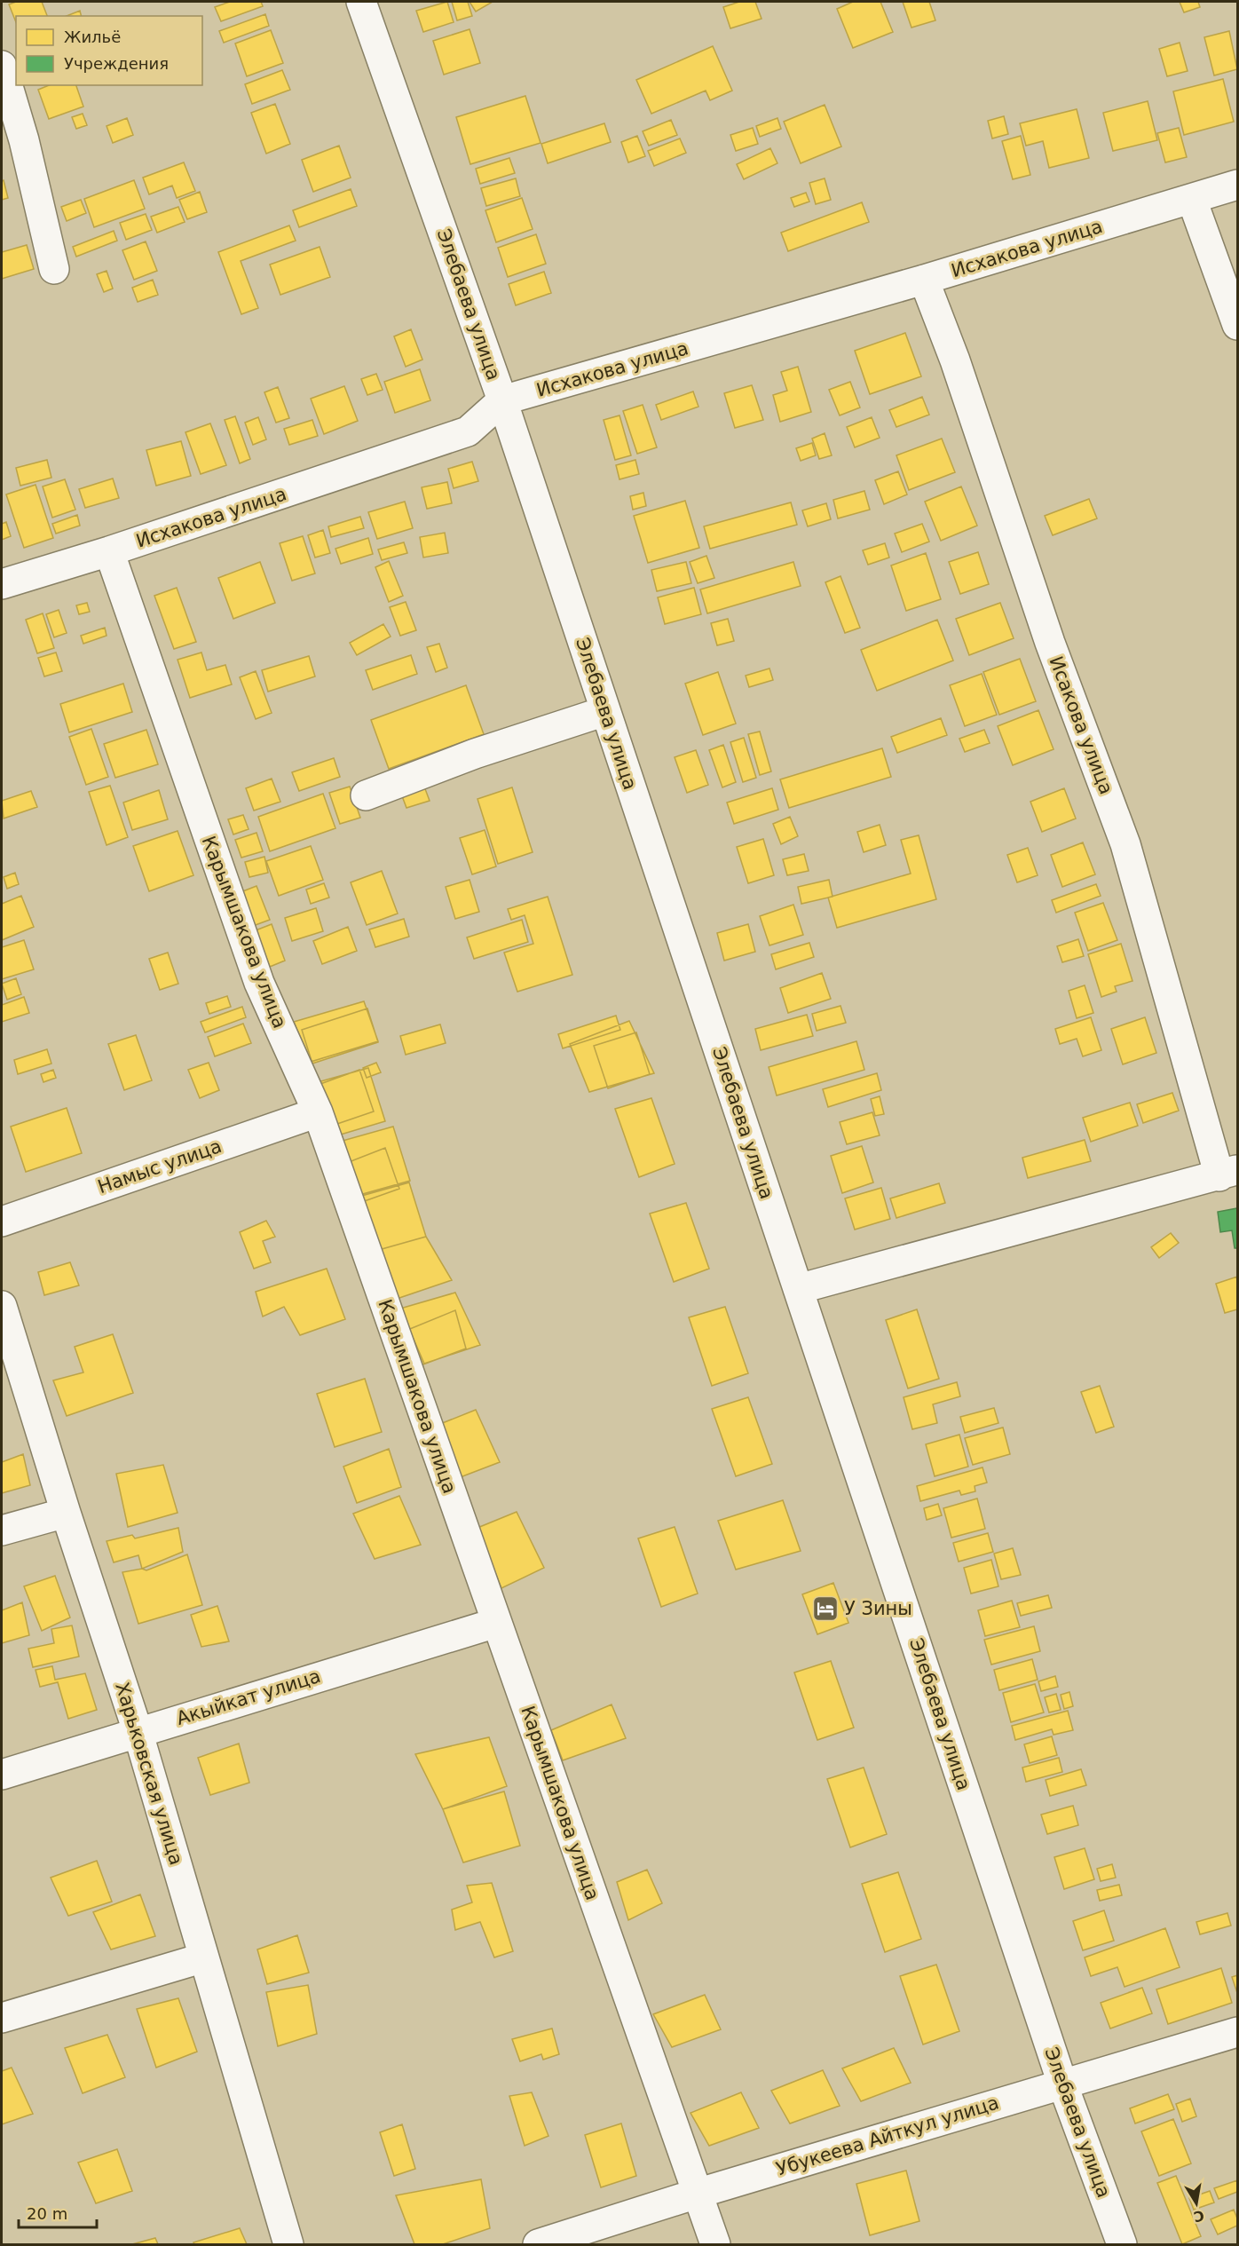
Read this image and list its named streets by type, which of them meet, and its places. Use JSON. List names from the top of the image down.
{
  "streets": {
    "street": [
      "Исхакова улица",
      "Элебаева улица",
      "Исакова улица",
      "Карымшакова улица",
      "Намыс улица",
      "Акыйкат улица",
      "Харьковская улица",
      "Убукеева Айткул улица"
    ]
  },
  "crossings": [
    ["Исхакова улица", "Элебаева улица"],
    ["Исхакова улица", "Исакова улица"],
    ["Исхакова улица", "Карымшакова улица"],
    ["Элебаева улица", "Убукеева Айткул улица"],
    ["Карымшакова улица", "Намыс улица"],
    ["Карымшакова улица", "Акыйкат улица"],
    ["Карымшакова улица", "Убукеева Айткул улица"],
    ["Акыйкат улица", "Харьковская улица"]
  ],
  "places": {
    "hotel": ["У Зины"]
  },
  "legend": ["Жильё", "Учреждения"],
  "scale_bar": "20 m",
  "north": "bottom"
}
